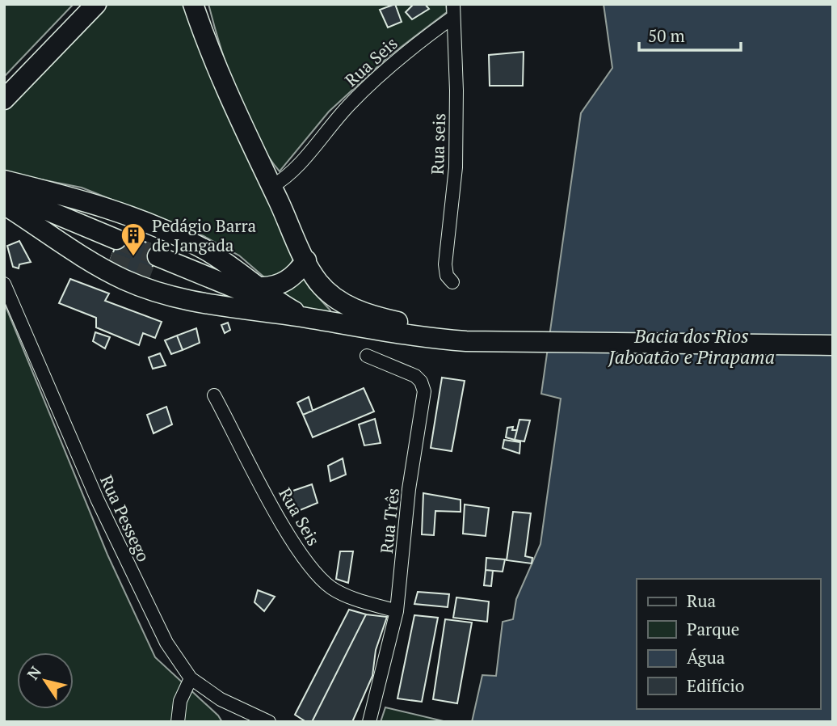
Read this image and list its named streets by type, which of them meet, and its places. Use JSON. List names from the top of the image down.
{
  "streets": {
    "street": [
      "Rua Seis",
      "Rua seis",
      "Rua Pessego",
      "Rua Três"
    ]
  },
  "crossings": [
    ["Rua Seis", "Rua seis"],
    ["Rua Seis", "Rua Três"]
  ],
  "water": ["Bacia dos Rios Jaboatão e Pirapama"],
  "places": {
    "building": ["Pedágio Barra de Jangada"]
  },
  "legend": [
    "Rua",
    "Parque",
    "Água",
    "Edifício"
  ],
  "scale_bar": "50 m",
  "north": "top left"
}
